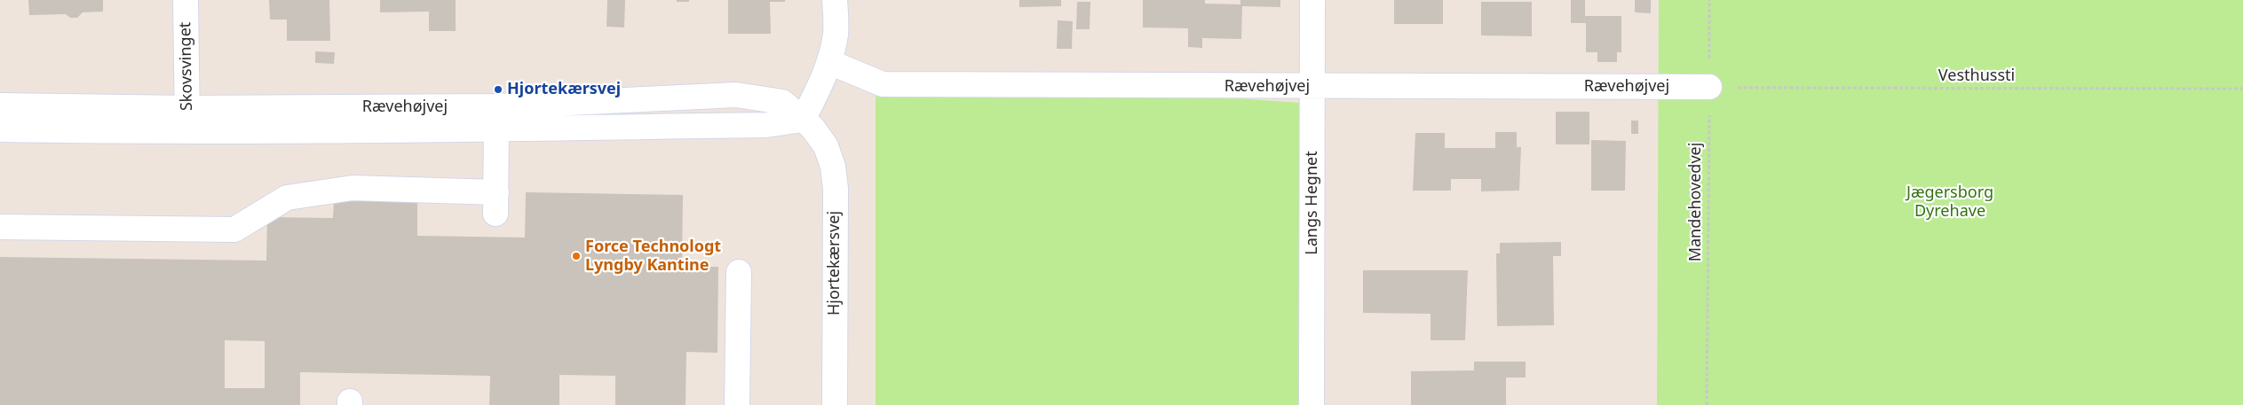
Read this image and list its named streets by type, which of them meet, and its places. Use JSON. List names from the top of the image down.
{
  "streets": {
    "street": [
      "Skovsvinget",
      "Rævehøjvej",
      "Langs Hegnet",
      "Hjortekærsvej"
    ],
    "path": ["Vesthussti", "Mandehovedvej"]
  },
  "crossings": [
    ["Skovsvinget", "Rævehøjvej"],
    ["Vesthussti", "Rævehøjvej"],
    ["Vesthussti", "Mandehovedvej"],
    ["Rævehøjvej", "Mandehovedvej"],
    ["Rævehøjvej", "Langs Hegnet"],
    ["Rævehøjvej", "Hjortekærsvej"]
  ],
  "parks": ["Jægersborg Dyrehave"],
  "places": ["Hjortekærsvej", "Force Technologt Lyngby Kantine"]
}
